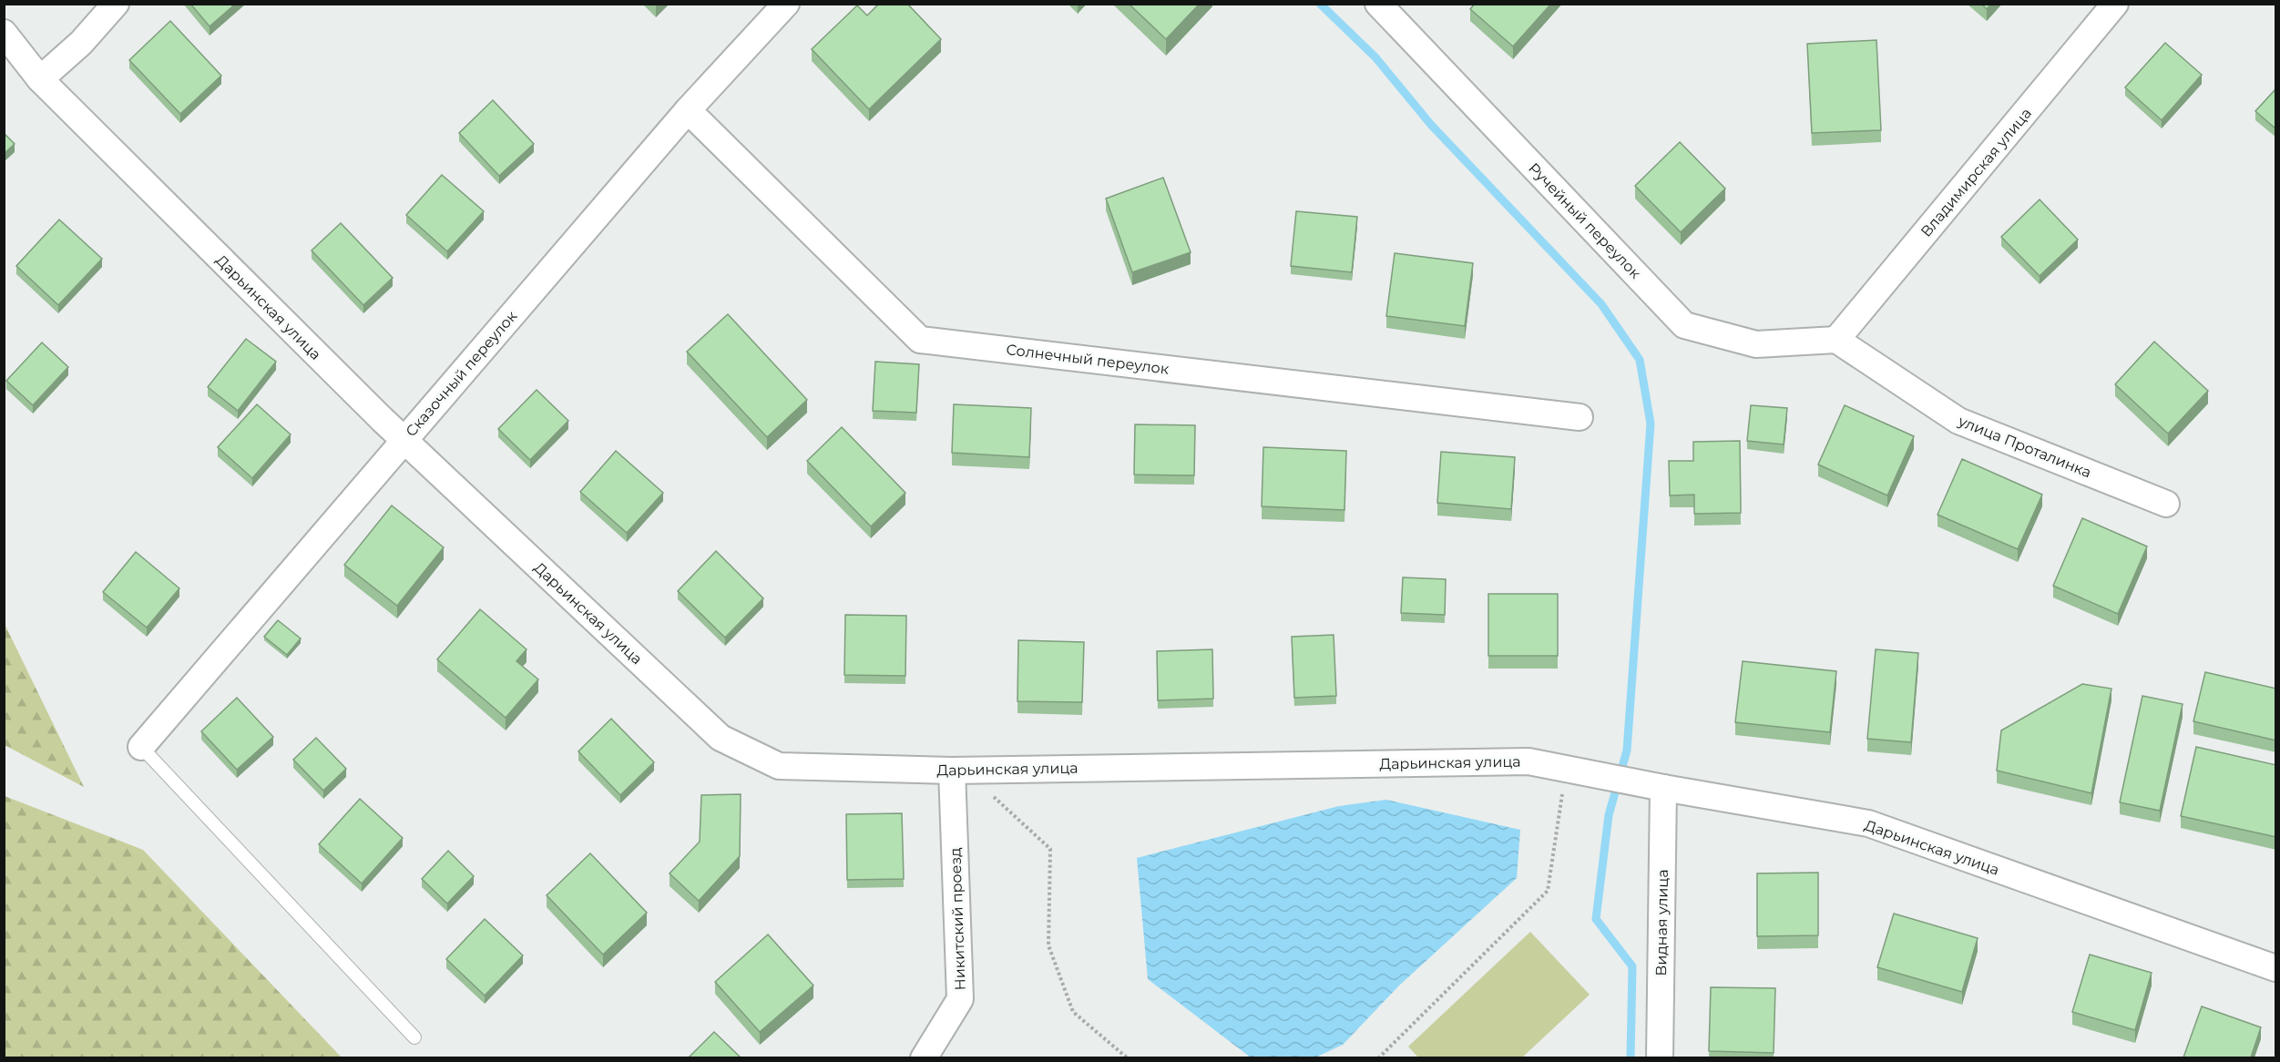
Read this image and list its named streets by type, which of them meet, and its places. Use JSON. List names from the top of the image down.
{
  "streets": {
    "street": [
      "Владимирская улица",
      "Ручейный переулок",
      "Дарьинская улица",
      "Солнечный переулок",
      "Сказочный переулок",
      "улица Проталинка",
      "Никитский проезд",
      "Видная улица"
    ]
  },
  "crossings": [
    ["Владимирская улица", "Ручейный переулок"],
    ["Владимирская улица", "улица Проталинка"],
    ["Ручейный переулок", "улица Проталинка"],
    ["Дарьинская улица", "Сказочный переулок"],
    ["Дарьинская улица", "Никитский проезд"],
    ["Дарьинская улица", "Видная улица"],
    ["Солнечный переулок", "Сказочный переулок"]
  ]
}
